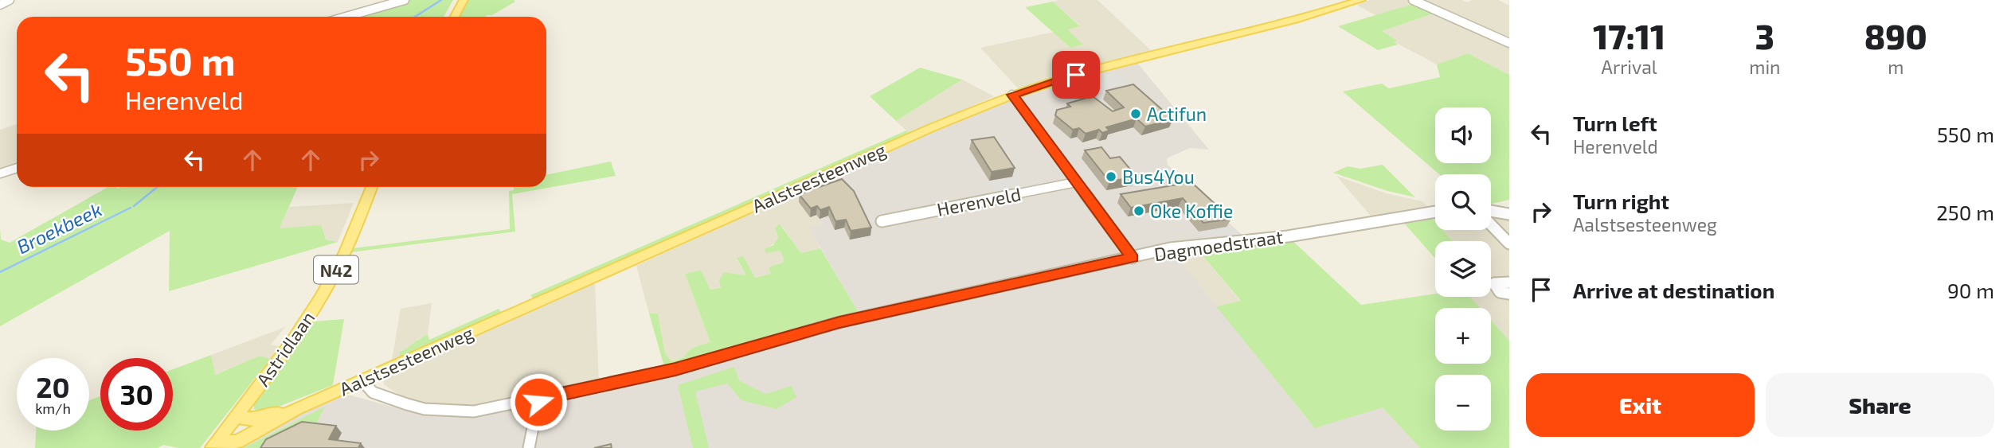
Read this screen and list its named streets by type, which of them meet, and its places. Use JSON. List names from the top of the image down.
{
  "streets": {
    "main road": ["Aalstsesteenweg", "N42", "Astridlaan"],
    "street": ["Herenveld", "Dagmoedstraat"]
  },
  "crossings": [
    ["Aalstsesteenweg", "Dagmoedstraat"],
    ["Aalstsesteenweg", "Astridlaan"]
  ],
  "water": ["Broekbeek"],
  "places": ["Actifun", "Bus4You", "Oke Koffie"],
  "page": {
    "eta": [
      "17:11",
      "Arrival",
      "3",
      "min",
      "890",
      "m"
    ],
    "turn": ["550 m", "Herenveld"],
    "list": [
      {
        "name": "Turn left",
        "note": "Herenveld",
        "value": "550 m"
      },
      {
        "name": "Turn right",
        "note": "Aalstsesteenweg",
        "value": "250 m"
      },
      {
        "name": "Arrive at destination",
        "value": "90 m"
      }
    ],
    "map_buttons": ["+", "−"],
    "speed": "20 km/h",
    "limit": "30",
    "buttons": ["Exit", "Share"]
  }
}
